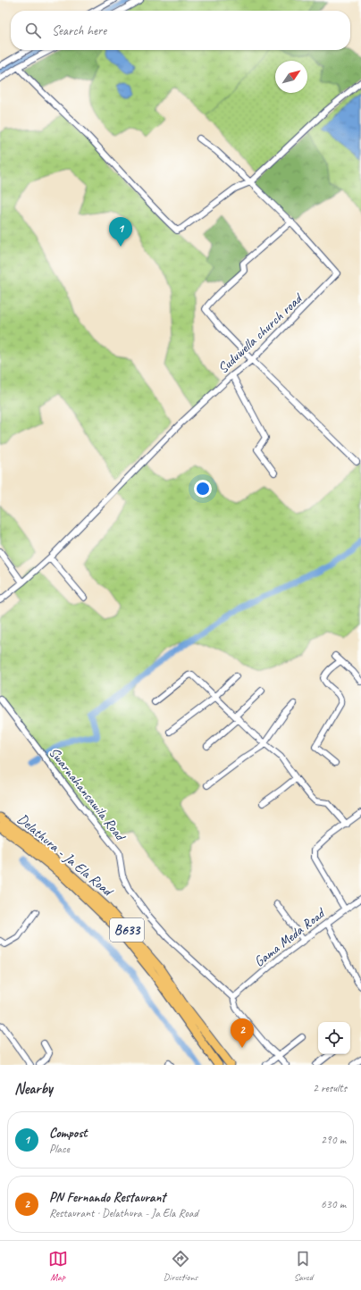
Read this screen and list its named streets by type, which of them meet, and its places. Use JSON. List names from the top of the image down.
{
  "streets": {
    "main road": ["Delathura - Ja Ela Road", "B633"],
    "street": ["Suduwella church road", "Swarnahansawila Road", "Gama Meda Road"]
  },
  "crossings": [
    ["Swarnahansawila Road", "Gama Meda Road"]
  ],
  "north": "top right",
  "page": {
    "search": "Search here",
    "pins": ["1", "2"],
    "heading": ["Nearby", "2 results"],
    "list": [
      {
        "mark": "1",
        "name": "Compost",
        "note": "Place",
        "value": "290 m"
      },
      {
        "mark": "2",
        "name": "PN Fernando Restaurant",
        "note": "Restaurant · Delathura - Ja Ela Road",
        "value": "630 m"
      }
    ],
    "nav": ["Map", "Directions", "Saved"]
  }
}
